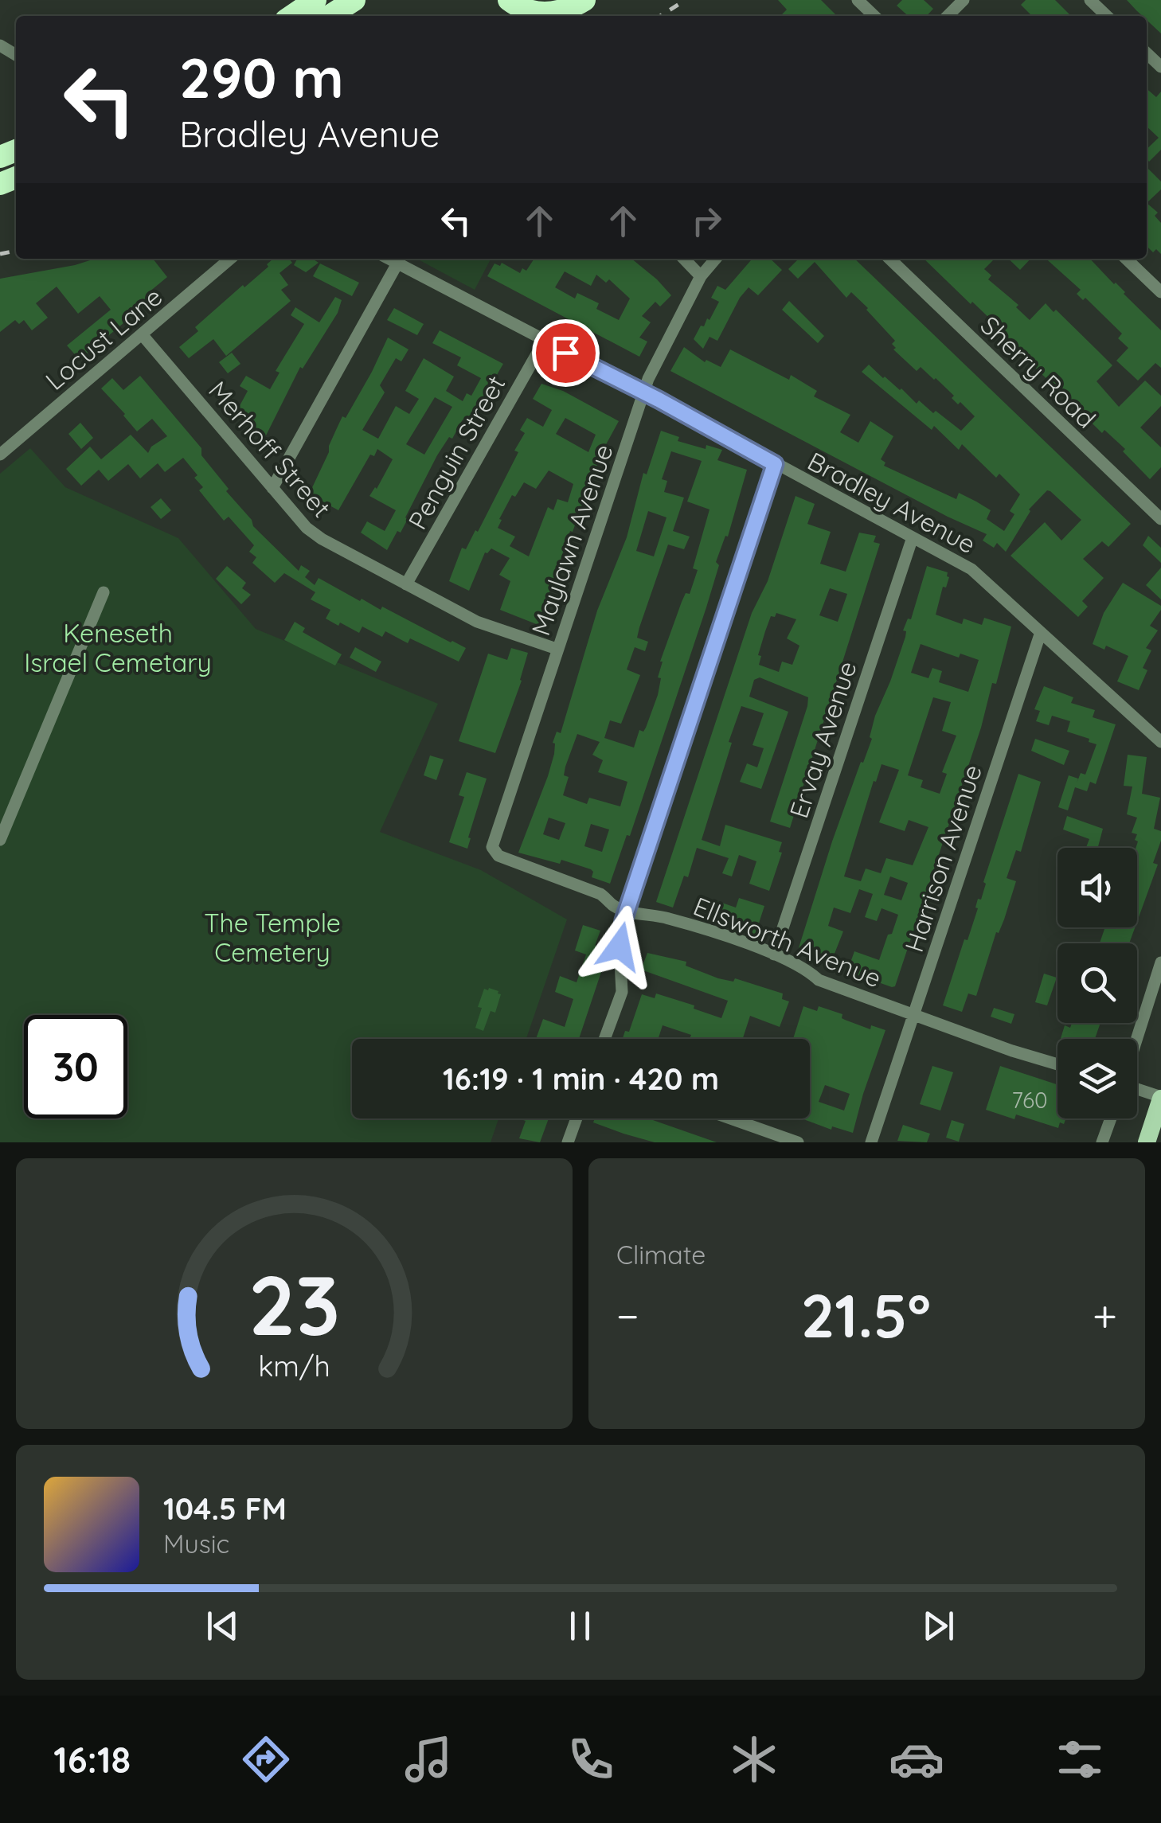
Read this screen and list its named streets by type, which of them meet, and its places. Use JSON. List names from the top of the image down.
{
  "streets": {
    "street": [
      "Locust Lane",
      "Sherry Road",
      "Merhoff Street",
      "Penguin Street",
      "Bradley Avenue",
      "Maylawn Avenue",
      "Ervay Avenue",
      "Harrison Avenue",
      "Ellsworth Avenue"
    ]
  },
  "crossings": [
    ["Locust Lane", "Merhoff Street"],
    ["Merhoff Street", "Penguin Street"],
    ["Merhoff Street", "Maylawn Avenue"],
    ["Penguin Street", "Bradley Avenue"],
    ["Bradley Avenue", "Maylawn Avenue"],
    ["Bradley Avenue", "Ervay Avenue"],
    ["Bradley Avenue", "Harrison Avenue"],
    ["Maylawn Avenue", "Ellsworth Avenue"],
    ["Ervay Avenue", "Ellsworth Avenue"],
    ["Harrison Avenue", "Ellsworth Avenue"]
  ],
  "parks": ["Keneseth Israel Cemetary", "The Temple Cemetery"],
  "house_numbers": ["760"],
  "page": {
    "turn": ["290 m", "Bradley Avenue"],
    "limit": "30",
    "trip": "16:19 · 1 min · 420 m",
    "tile": "Climate",
    "heat": ["−", "21.5°", "+"],
    "song": ["104.5 FM", "Music"],
    "tabs": "16:18",
    "gauge": ["23", "km/h"]
  }
}
